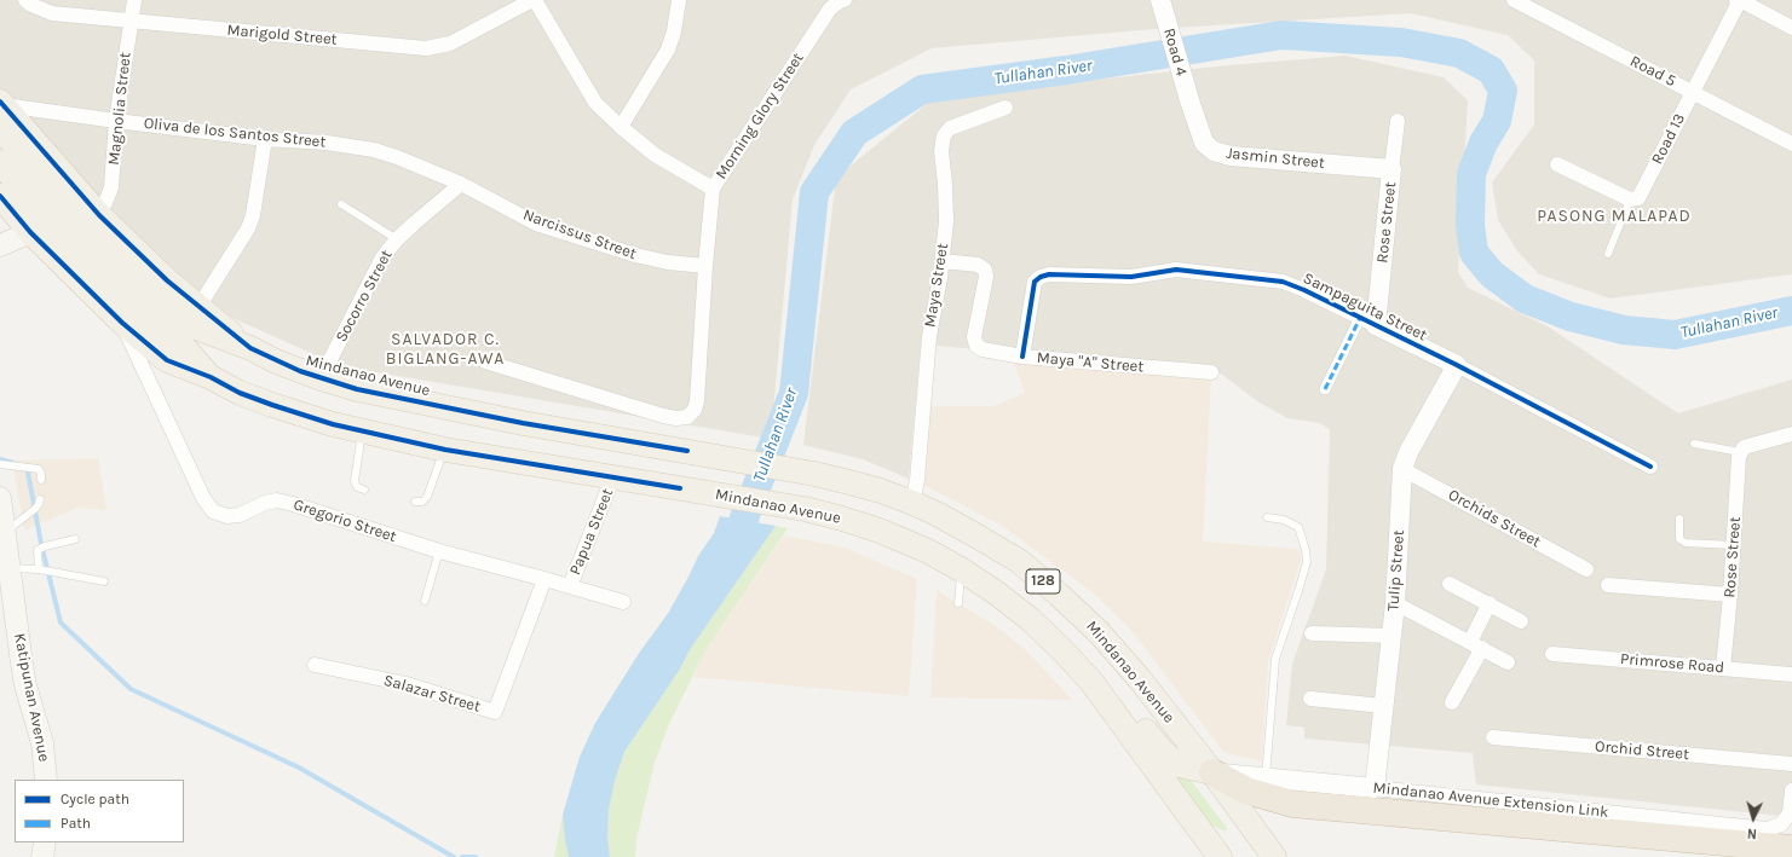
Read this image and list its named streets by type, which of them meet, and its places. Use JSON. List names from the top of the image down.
{
  "streets": {
    "main road": ["Mindanao Avenue", "128", "Katipunan Avenue"],
    "street": [
      "Marigold Street",
      "Road 4",
      "Road 5",
      "Magnolia Street",
      "Morning Glory Street",
      "Oliva de los Santos Street",
      "Road 13",
      "Jasmin Street",
      "Rose Street",
      "Narcissus Street",
      "Maya Street",
      "Socorro Street",
      "Sampaguita Street",
      "Maya \"A\" Street",
      "Orchids Street",
      "Gregorio Street",
      "Papua Street",
      "Tulip Street",
      "Primrose Road",
      "Salazar Street",
      "Orchid Street",
      "Mindanao Avenue Extension Link"
    ]
  },
  "crossings": [
    ["Marigold Street", "Magnolia Street"],
    ["Road 4", "Jasmin Street"],
    ["Road 5", "Road 13"],
    ["Magnolia Street", "Oliva de los Santos Street"],
    ["Magnolia Street", "Mindanao Avenue"],
    ["Morning Glory Street", "Narcissus Street"],
    ["Oliva de los Santos Street", "Narcissus Street"],
    ["Oliva de los Santos Street", "Socorro Street"],
    ["Oliva de los Santos Street", "Mindanao Avenue"],
    ["Jasmin Street", "Rose Street"],
    ["Rose Street", "Sampaguita Street"],
    ["Rose Street", "Primrose Road"],
    ["Narcissus Street", "Socorro Street"],
    ["Maya Street", "Maya \"A\" Street"],
    ["Maya Street", "Mindanao Avenue"],
    ["Socorro Street", "Mindanao Avenue"],
    ["Sampaguita Street", "Maya \"A\" Street"],
    ["Sampaguita Street", "Tulip Street"],
    ["Mindanao Avenue", "Gregorio Street"],
    ["Mindanao Avenue", "Papua Street"],
    ["Mindanao Avenue", "Mindanao Avenue Extension Link"],
    ["Orchids Street", "Tulip Street"],
    ["Gregorio Street", "Papua Street"],
    ["Gregorio Street", "Salazar Street"],
    ["Tulip Street", "Mindanao Avenue Extension Link"]
  ],
  "districts": ["PASONG MALAPAD", "SALVADOR C. BIGLANG-AWA"],
  "water": ["Tullahan River"],
  "legend": ["Cycle path", "Path"],
  "north": "bottom"
}
